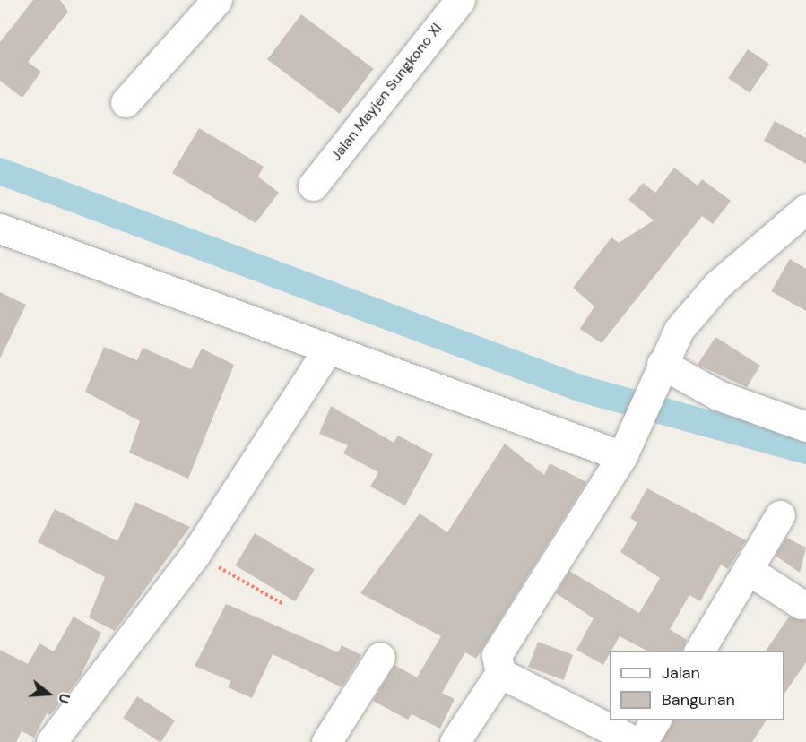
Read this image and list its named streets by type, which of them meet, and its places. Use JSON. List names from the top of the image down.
{
  "streets": {
    "street": ["Jalan Mayjen Sungkono XI"]
  },
  "legend": ["Jalan", "Bangunan"],
  "north": "right"
}
